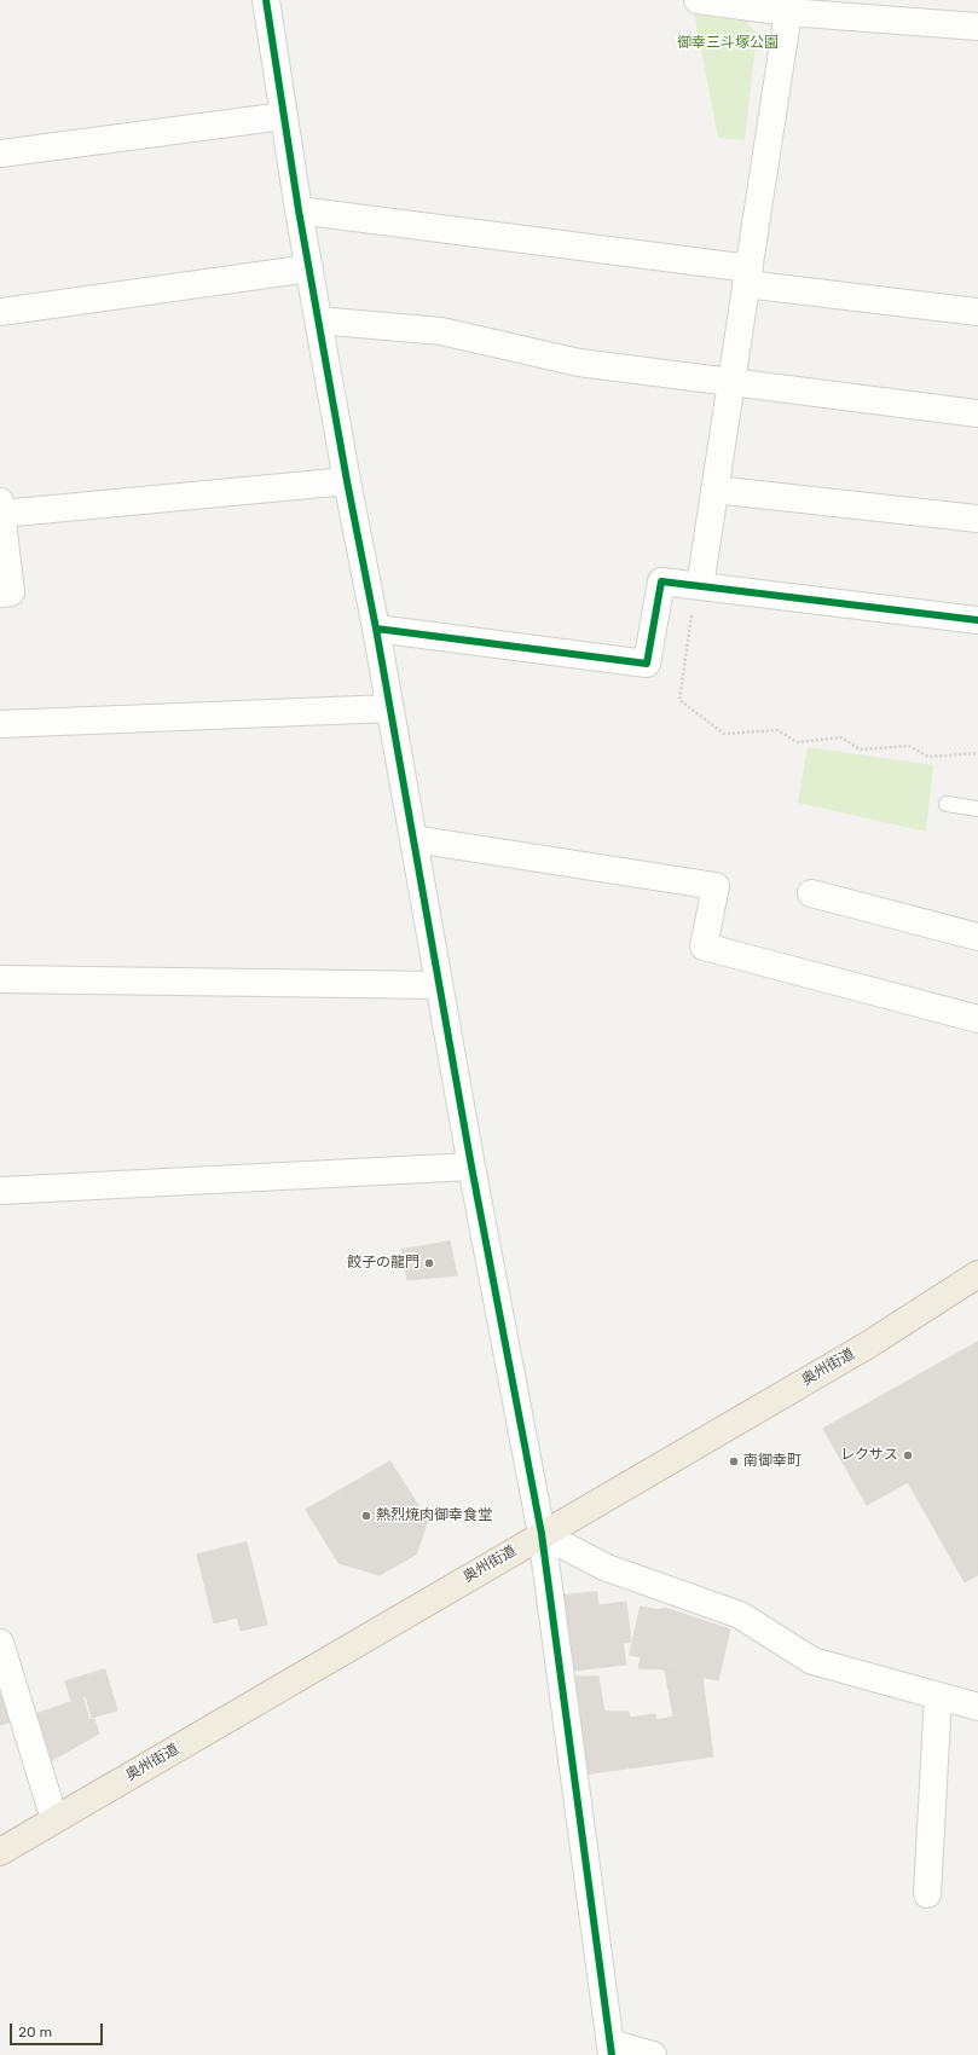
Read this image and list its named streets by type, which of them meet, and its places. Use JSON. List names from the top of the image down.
{
  "streets": {
    "highway": ["奥州街道"]
  },
  "parks": ["御幸三斗塚公園"],
  "places": [
    "餃子の龍門",
    "レクサス",
    "南御幸町",
    "熱烈焼肉御幸食堂"
  ],
  "scale_bar": "20 m"
}
